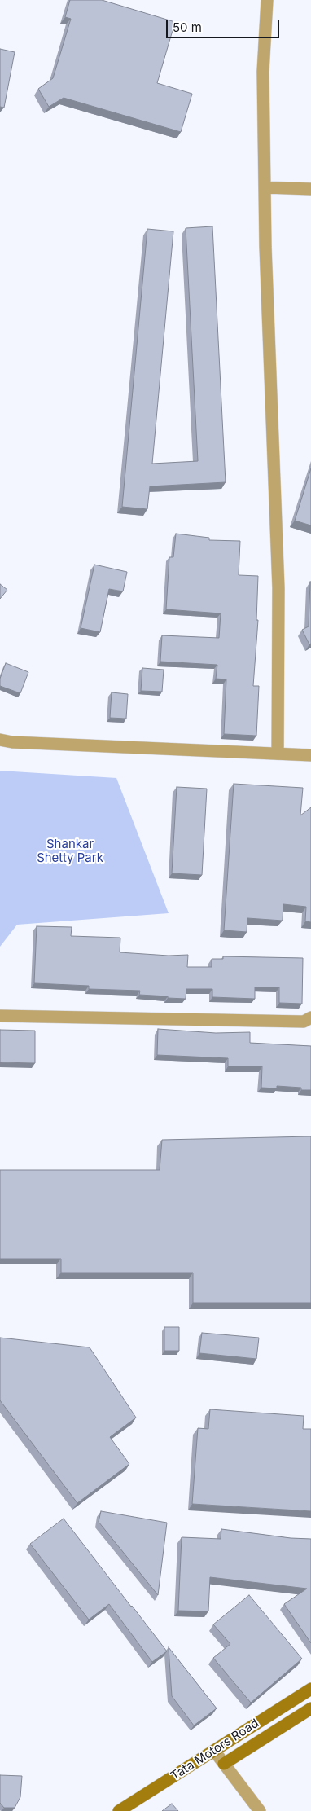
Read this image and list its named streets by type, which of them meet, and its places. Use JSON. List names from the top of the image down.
{
  "streets": {
    "main road": ["Tata Motors Road"]
  },
  "parks": ["Shankar Shetty Park"],
  "scale_bar": "50 m"
}
